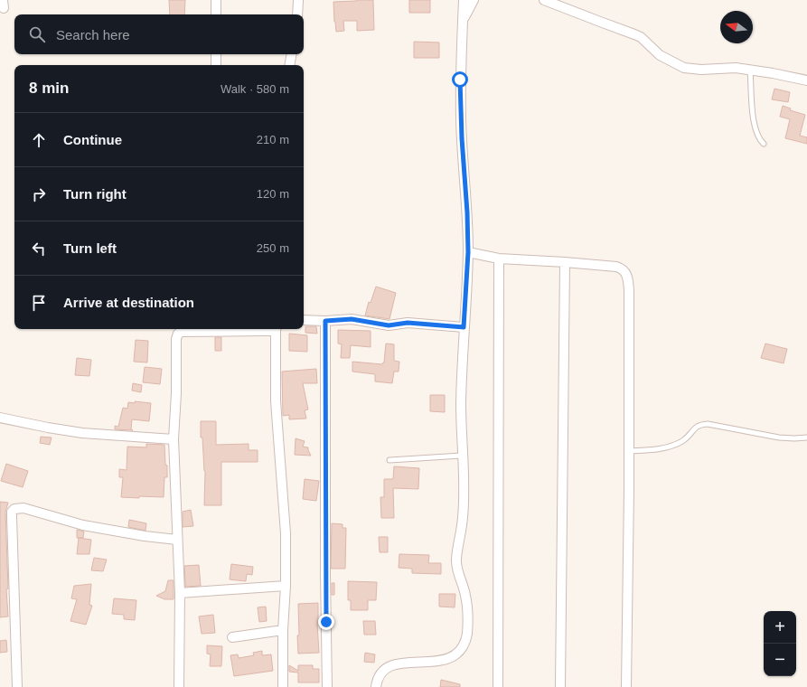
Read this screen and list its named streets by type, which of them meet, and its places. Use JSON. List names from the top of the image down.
{
  "north": "left",
  "page": {
    "search": "Search here",
    "heading": ["8 min", "Walk · 580 m"],
    "list": [
      ["Continue", "210 m"],
      ["Turn right", "120 m"],
      ["Turn left", "250 m"],
      "Arrive at destination"
    ],
    "map_buttons": ["+", "−"]
  }
}
